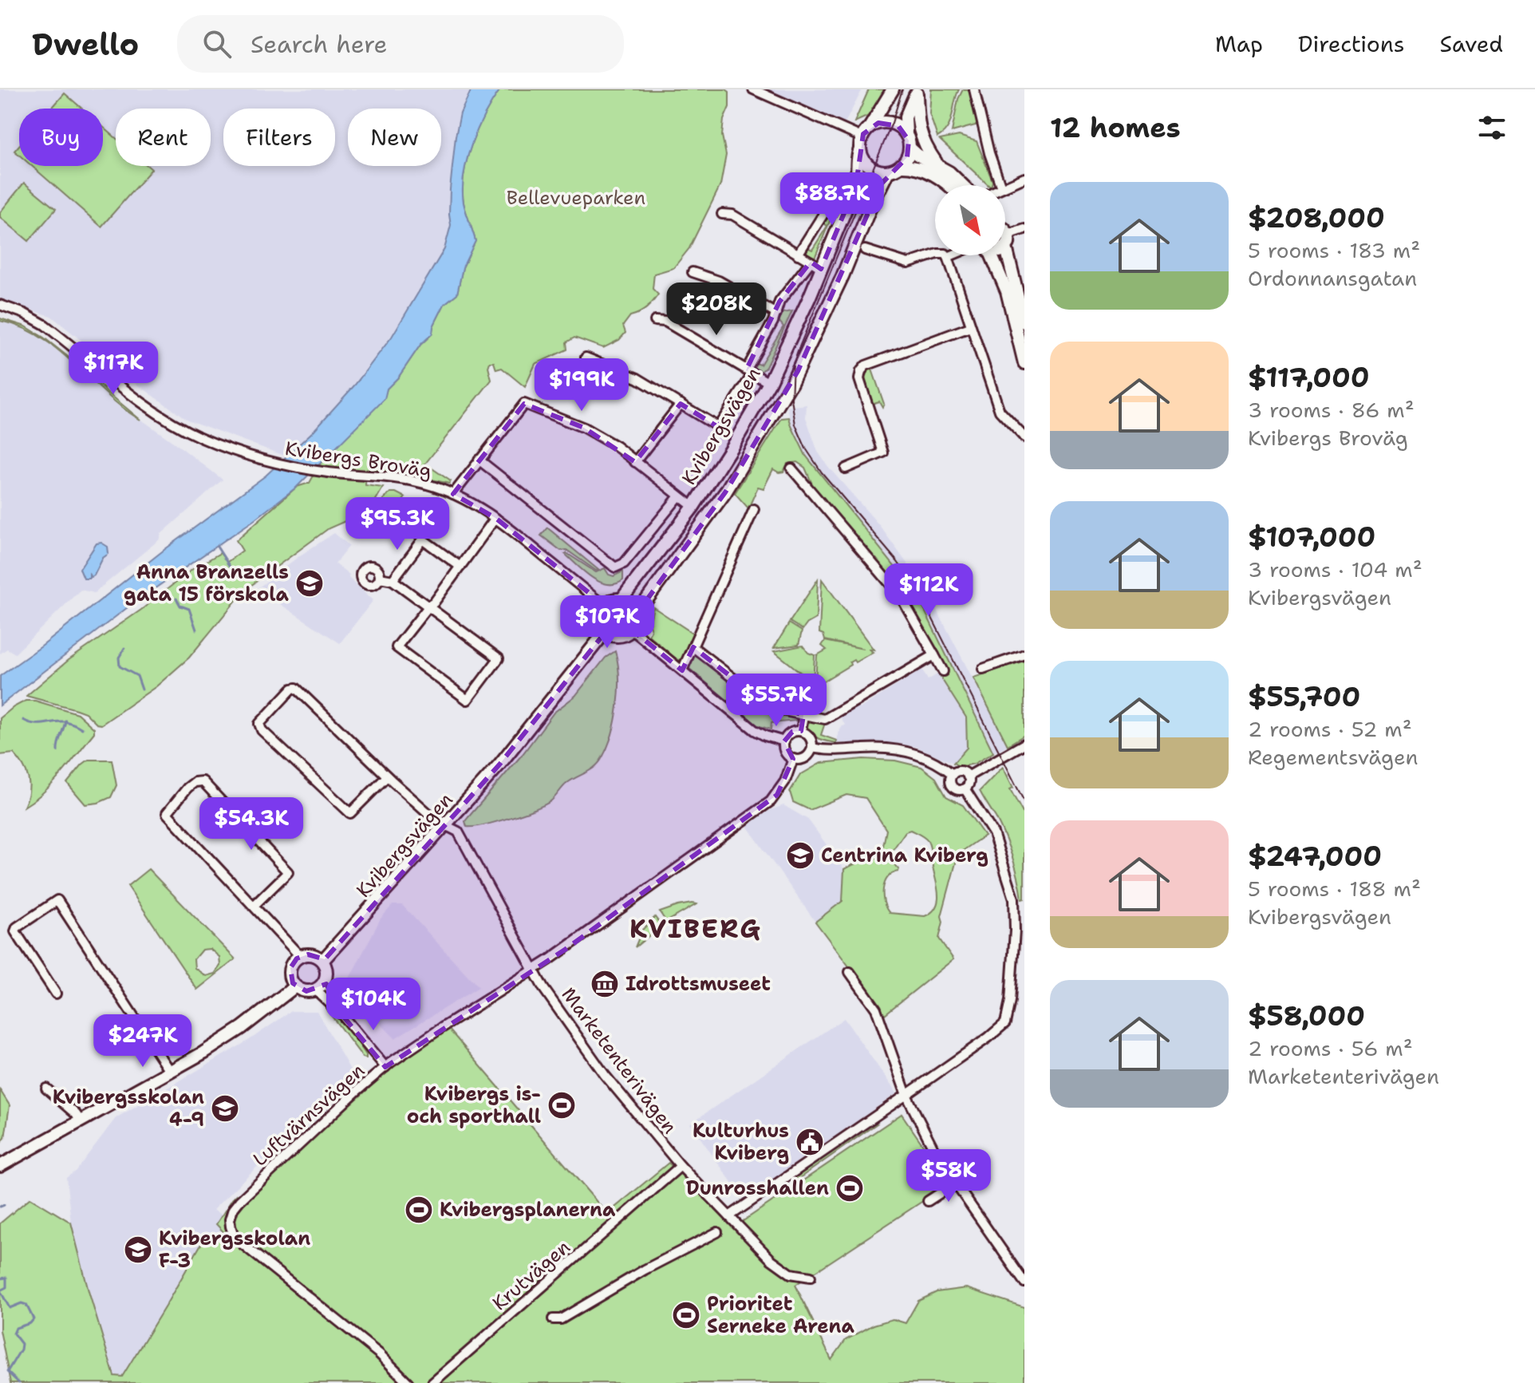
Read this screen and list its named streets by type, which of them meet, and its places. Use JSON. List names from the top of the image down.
{
  "streets": {
    "street": [
      "Kvibergsvägen",
      "Kvibergs Broväg",
      "Marketenterivägen",
      "Luftvärnsvägen",
      "Krutvägen"
    ]
  },
  "crossings": [
    ["Kvibergsvägen", "Kvibergs Broväg"],
    ["Kvibergsvägen", "Marketenterivägen"],
    ["Marketenterivägen", "Luftvärnsvägen"],
    ["Marketenterivägen", "Krutvägen"]
  ],
  "districts": ["KVIBERG"],
  "parks": ["Bellevueparken"],
  "places": {
    "school or university": [
      "Anna Branzells gata 15 förskola",
      "Centrina Kviberg",
      "Kvibergsskolan 4-9",
      "Kvibergsskolan F-3"
    ],
    "museum": ["Idrottsmuseet"],
    "sports": [
      "Kvibergs is- och sporthall",
      "Dunrosshallen",
      "Kvibergsplanerna",
      "Prioritet Serneke Arena"
    ],
    "public building": ["Kulturhus Kviberg"]
  },
  "north": "bottom right",
  "page": {
    "header": "Dwello",
    "search": "Search here",
    "nav": ["Map", "Directions", "Saved"],
    "heading": "12 homes",
    "chip": [
      "Buy",
      "Rent",
      "Filters",
      "New"
    ],
    "list": [
      {
        "name": "$208,000",
        "note": "5 rooms · 183 m² · Ordonnansgatan"
      },
      {
        "name": "$117,000",
        "note": "3 rooms · 86 m² · Kvibergs Broväg"
      },
      {
        "name": "$107,000",
        "note": "3 rooms · 104 m² · Kvibergsvägen"
      },
      {
        "name": "$55,700",
        "note": "2 rooms · 52 m² · Regementsvägen"
      },
      {
        "name": "$247,000",
        "note": "5 rooms · 188 m² · Kvibergsvägen"
      },
      {
        "name": "$58,000",
        "note": "2 rooms · 56 m² · Marketenterivägen"
      }
    ],
    "price": [
      "$88.7K",
      "$208K",
      "$117K",
      "$199K",
      "$95.3K",
      "$112K",
      "$107K",
      "$55.7K",
      "$54.3K",
      "$104K",
      "$247K",
      "$58K"
    ]
  }
}
